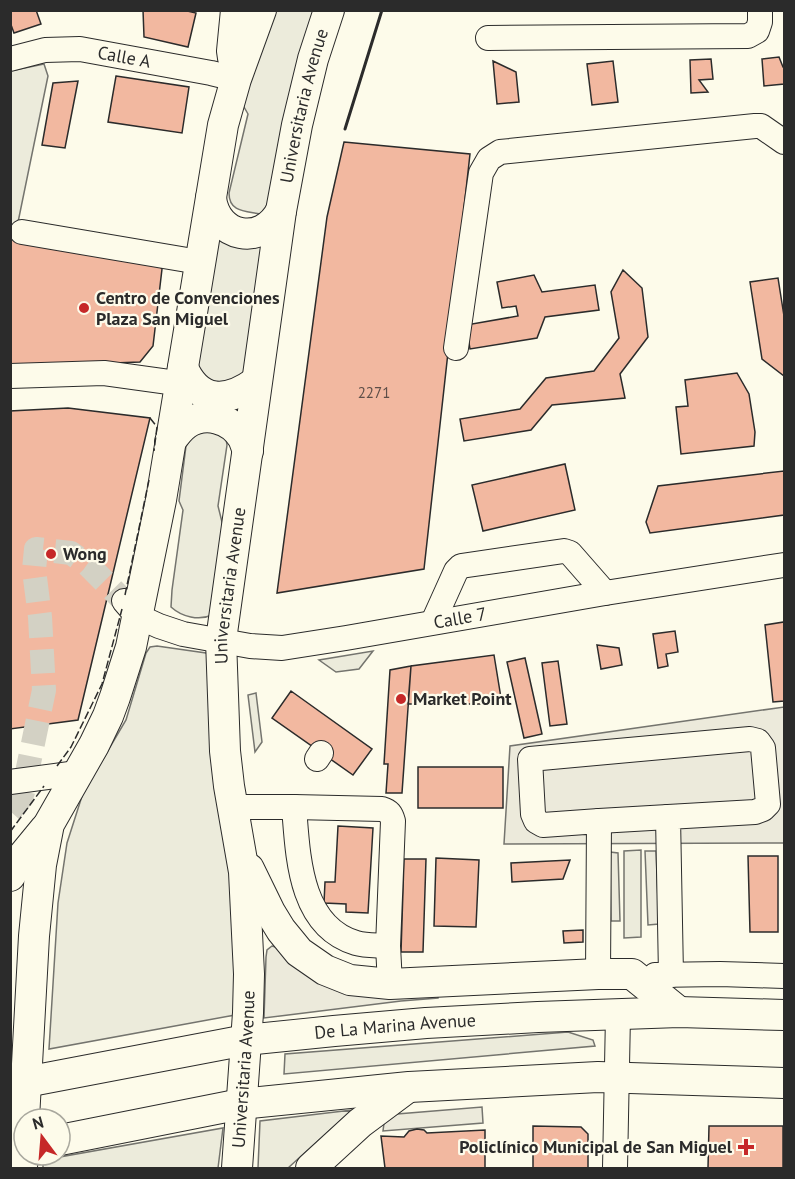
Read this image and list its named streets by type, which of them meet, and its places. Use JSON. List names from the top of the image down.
{
  "streets": {
    "main road": ["Universitaria Avenue", "De La Marina Avenue"],
    "street": ["Calle A", "Calle 7"]
  },
  "crossings": [
    ["Universitaria Avenue", "Calle 7"],
    ["Universitaria Avenue", "De La Marina Avenue"]
  ],
  "places": {
    "other": ["Centro de Convenciones Plaza San Miguel", "Wong", "Market Point"],
    "health": ["Policlínico Municipal de San Miguel"]
  },
  "house_numbers": ["2271"],
  "north": "top"
}
